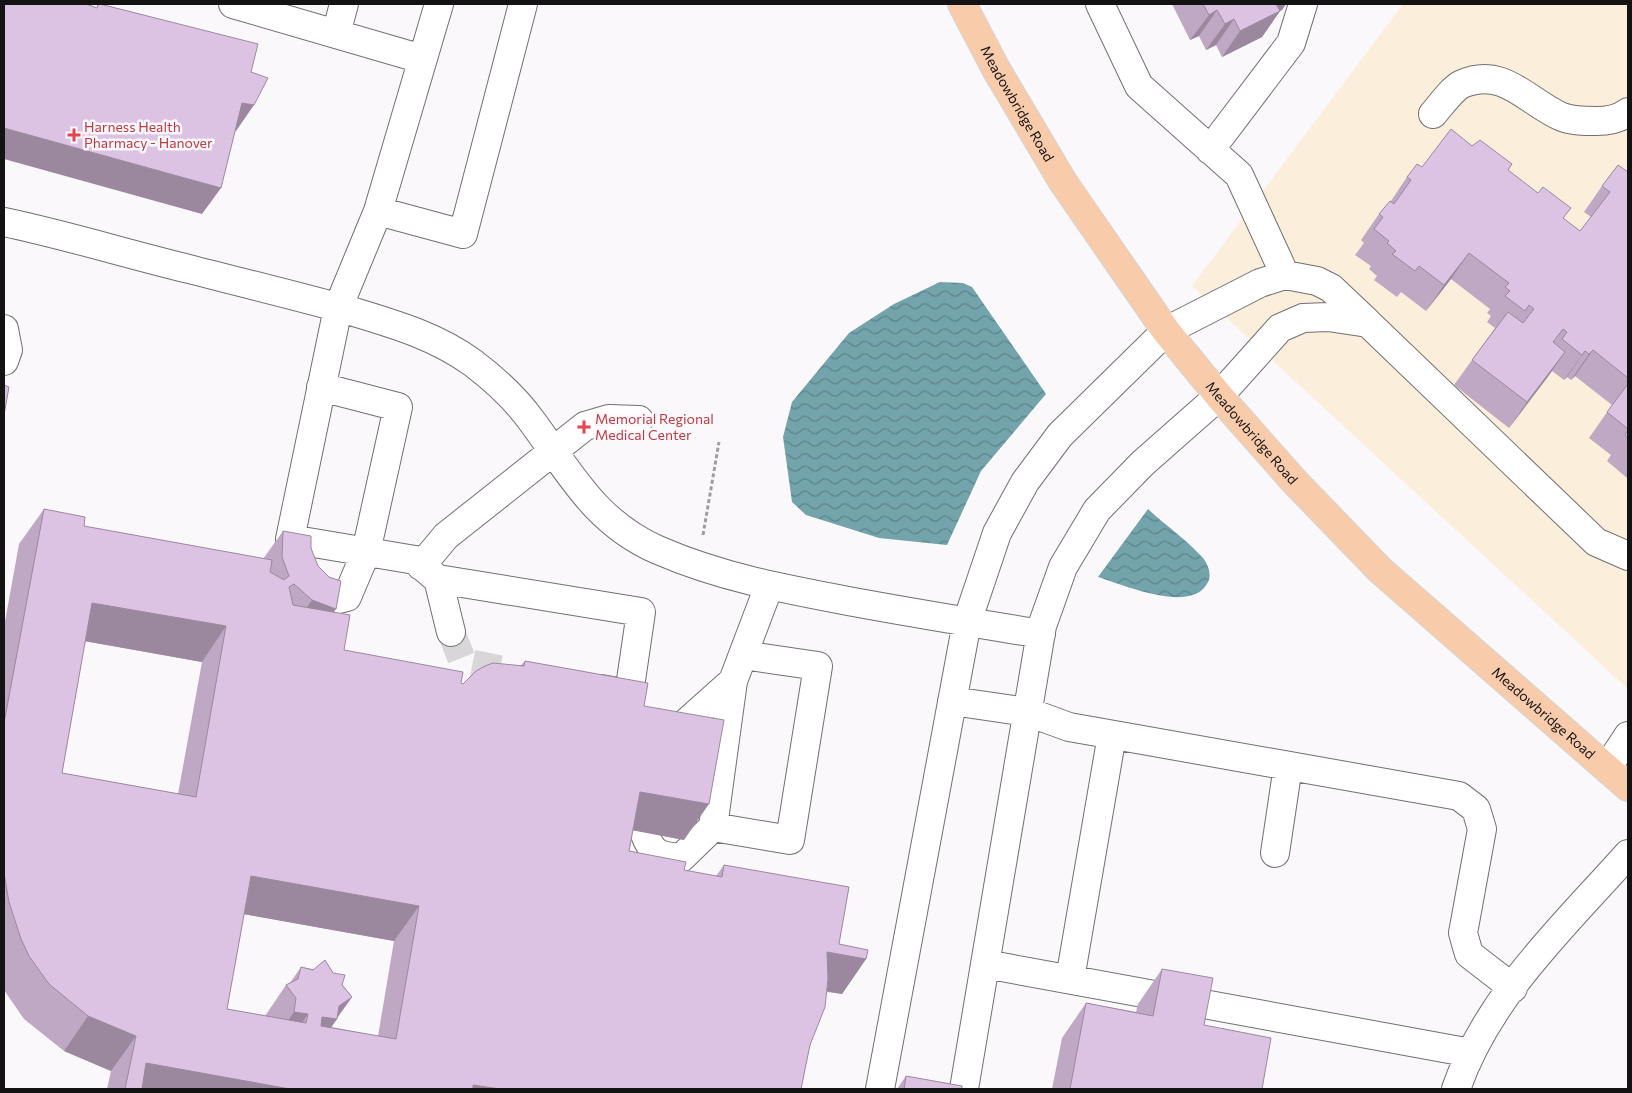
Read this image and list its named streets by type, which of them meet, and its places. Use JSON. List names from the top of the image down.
{
  "streets": {
    "main road": ["Meadowbridge Road"]
  },
  "places": {
    "health": ["Harness Health Pharmacy - Hanover", "Memorial Regional Medical Center"]
  }
}
